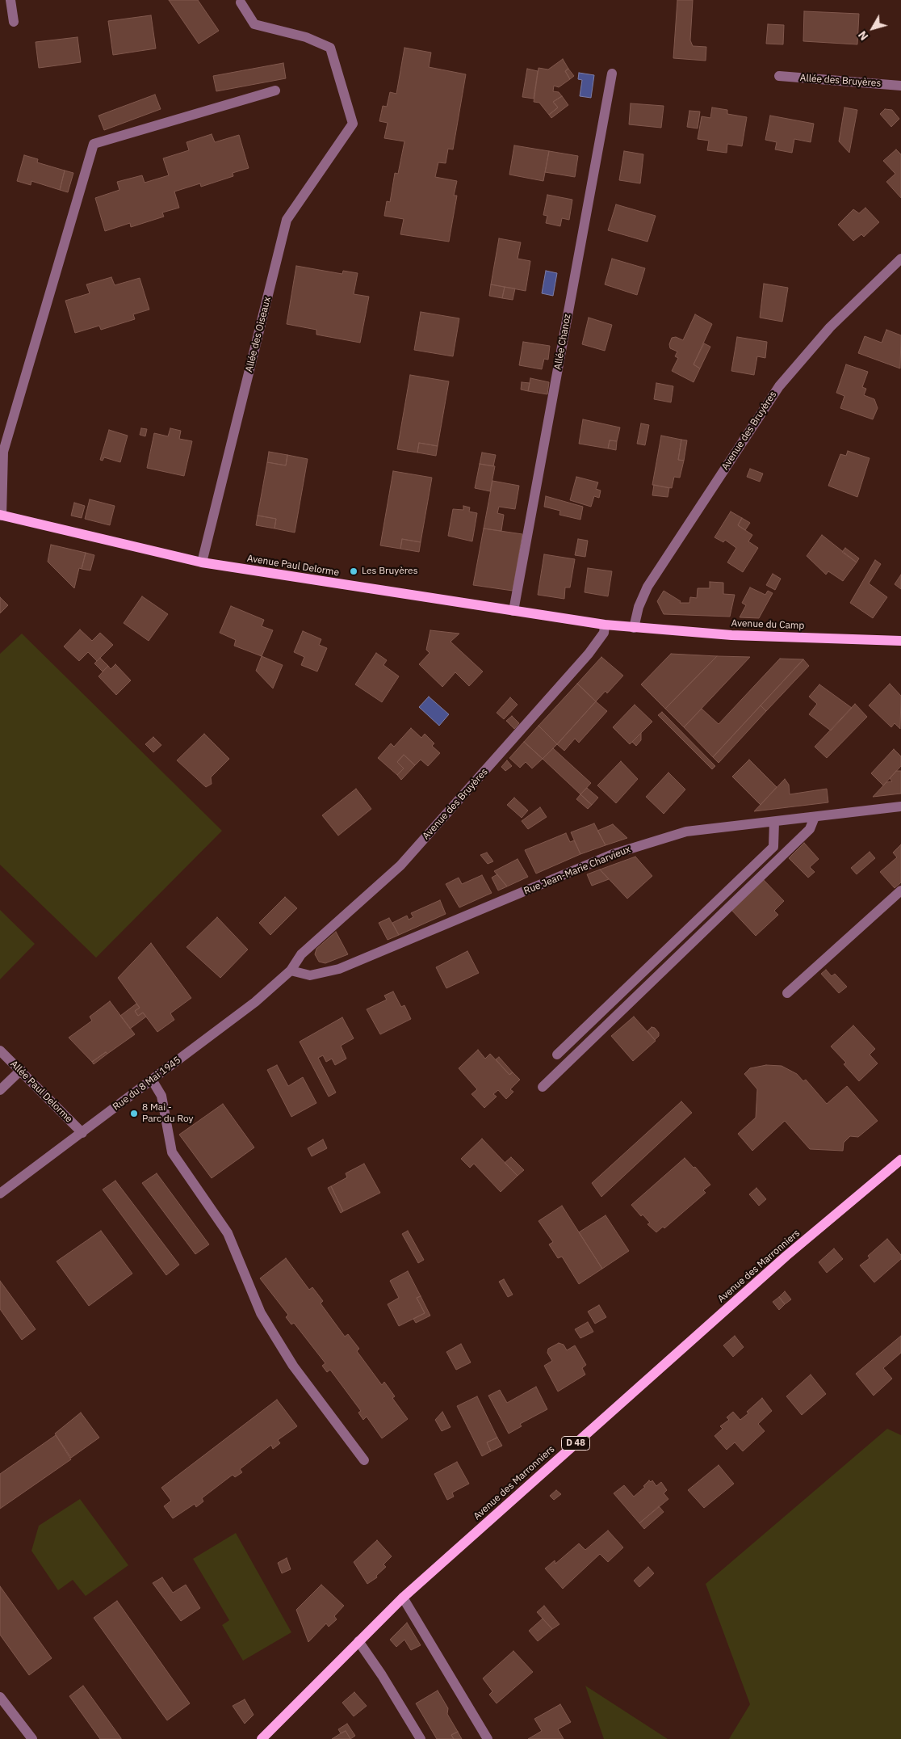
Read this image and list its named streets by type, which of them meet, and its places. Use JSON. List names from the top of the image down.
{
  "streets": {
    "main road": [
      "Avenue Paul Delorme",
      "Avenue du Camp",
      "Avenue des Marronniers",
      "D 48"
    ],
    "street": [
      "Allée des Bruyères",
      "Allée des Oiseaux",
      "Allée Chanoz",
      "Avenue des Bruyères",
      "Rue Jean-Marie Charvieux",
      "Rue du 8 Mai 1945",
      "Allée Paul Delorme"
    ]
  },
  "crossings": [
    ["Allée des Oiseaux", "Avenue Paul Delorme"],
    ["Allée Chanoz", "Avenue Paul Delorme"],
    ["Avenue des Bruyères", "Avenue Paul Delorme"],
    ["Avenue des Bruyères", "Avenue du Camp"],
    ["Avenue des Bruyères", "Rue Jean-Marie Charvieux"],
    ["Avenue des Bruyères", "Rue du 8 Mai 1945"],
    ["Avenue Paul Delorme", "Avenue du Camp"],
    ["Rue Jean-Marie Charvieux", "Rue du 8 Mai 1945"],
    ["Rue du 8 Mai 1945", "Allée Paul Delorme"]
  ],
  "places": ["Les Bruyères", "8 Mai - Parc du Roy"],
  "north": "bottom left"
}
